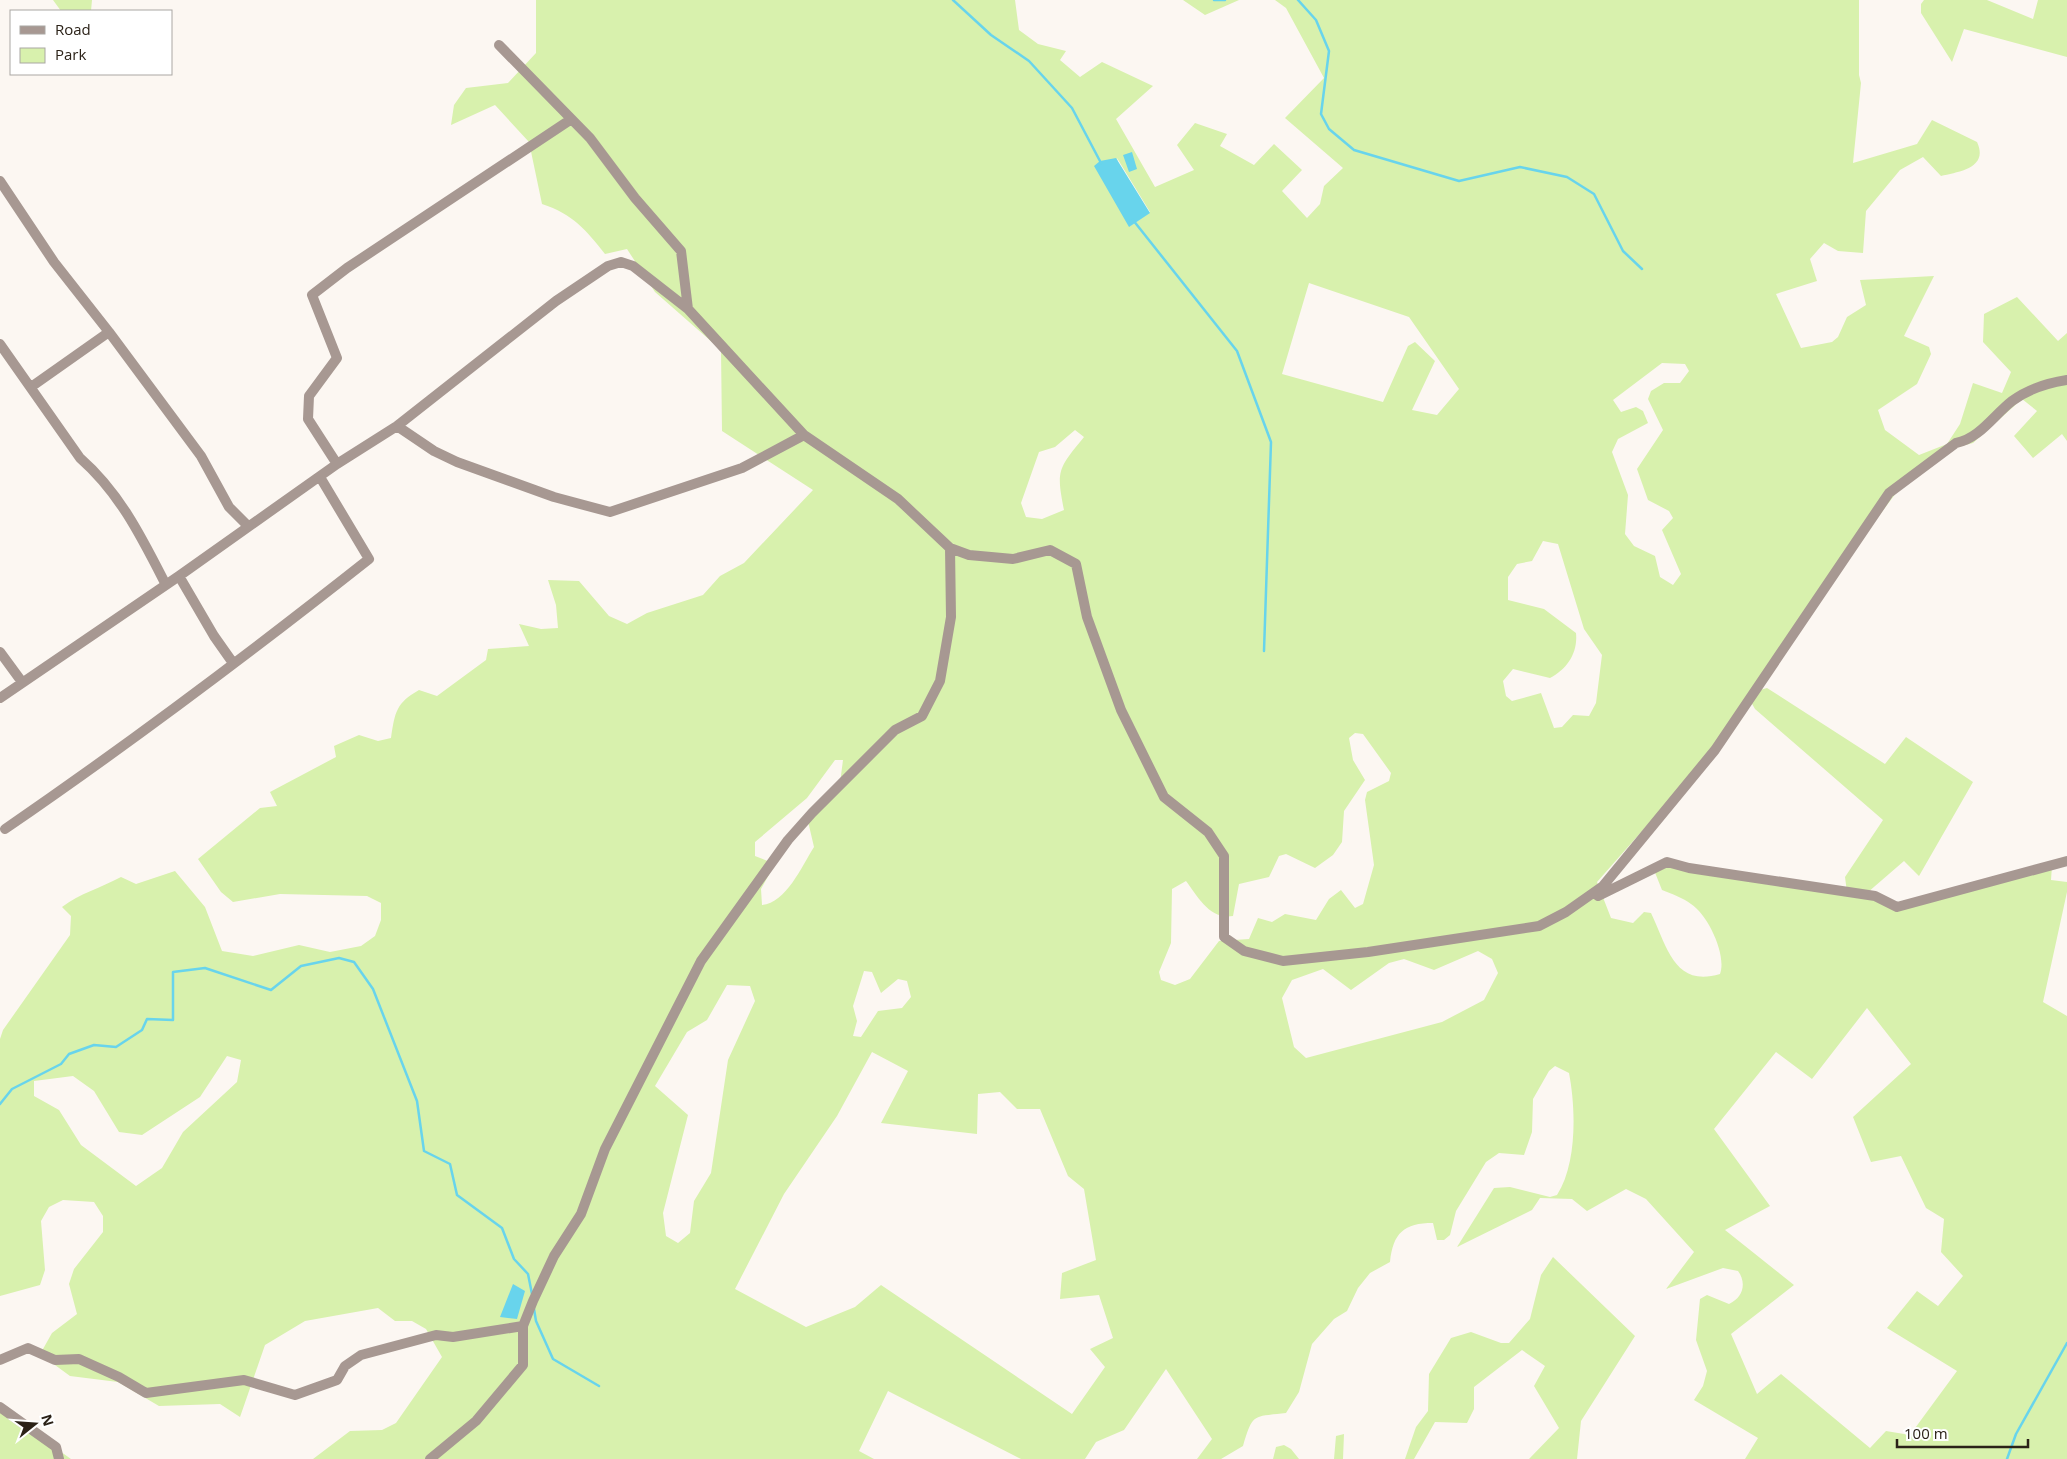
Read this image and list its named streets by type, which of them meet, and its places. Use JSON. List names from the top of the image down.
{
  "legend": ["Road", "Park"],
  "scale_bar": "100 m",
  "north": "right"
}
